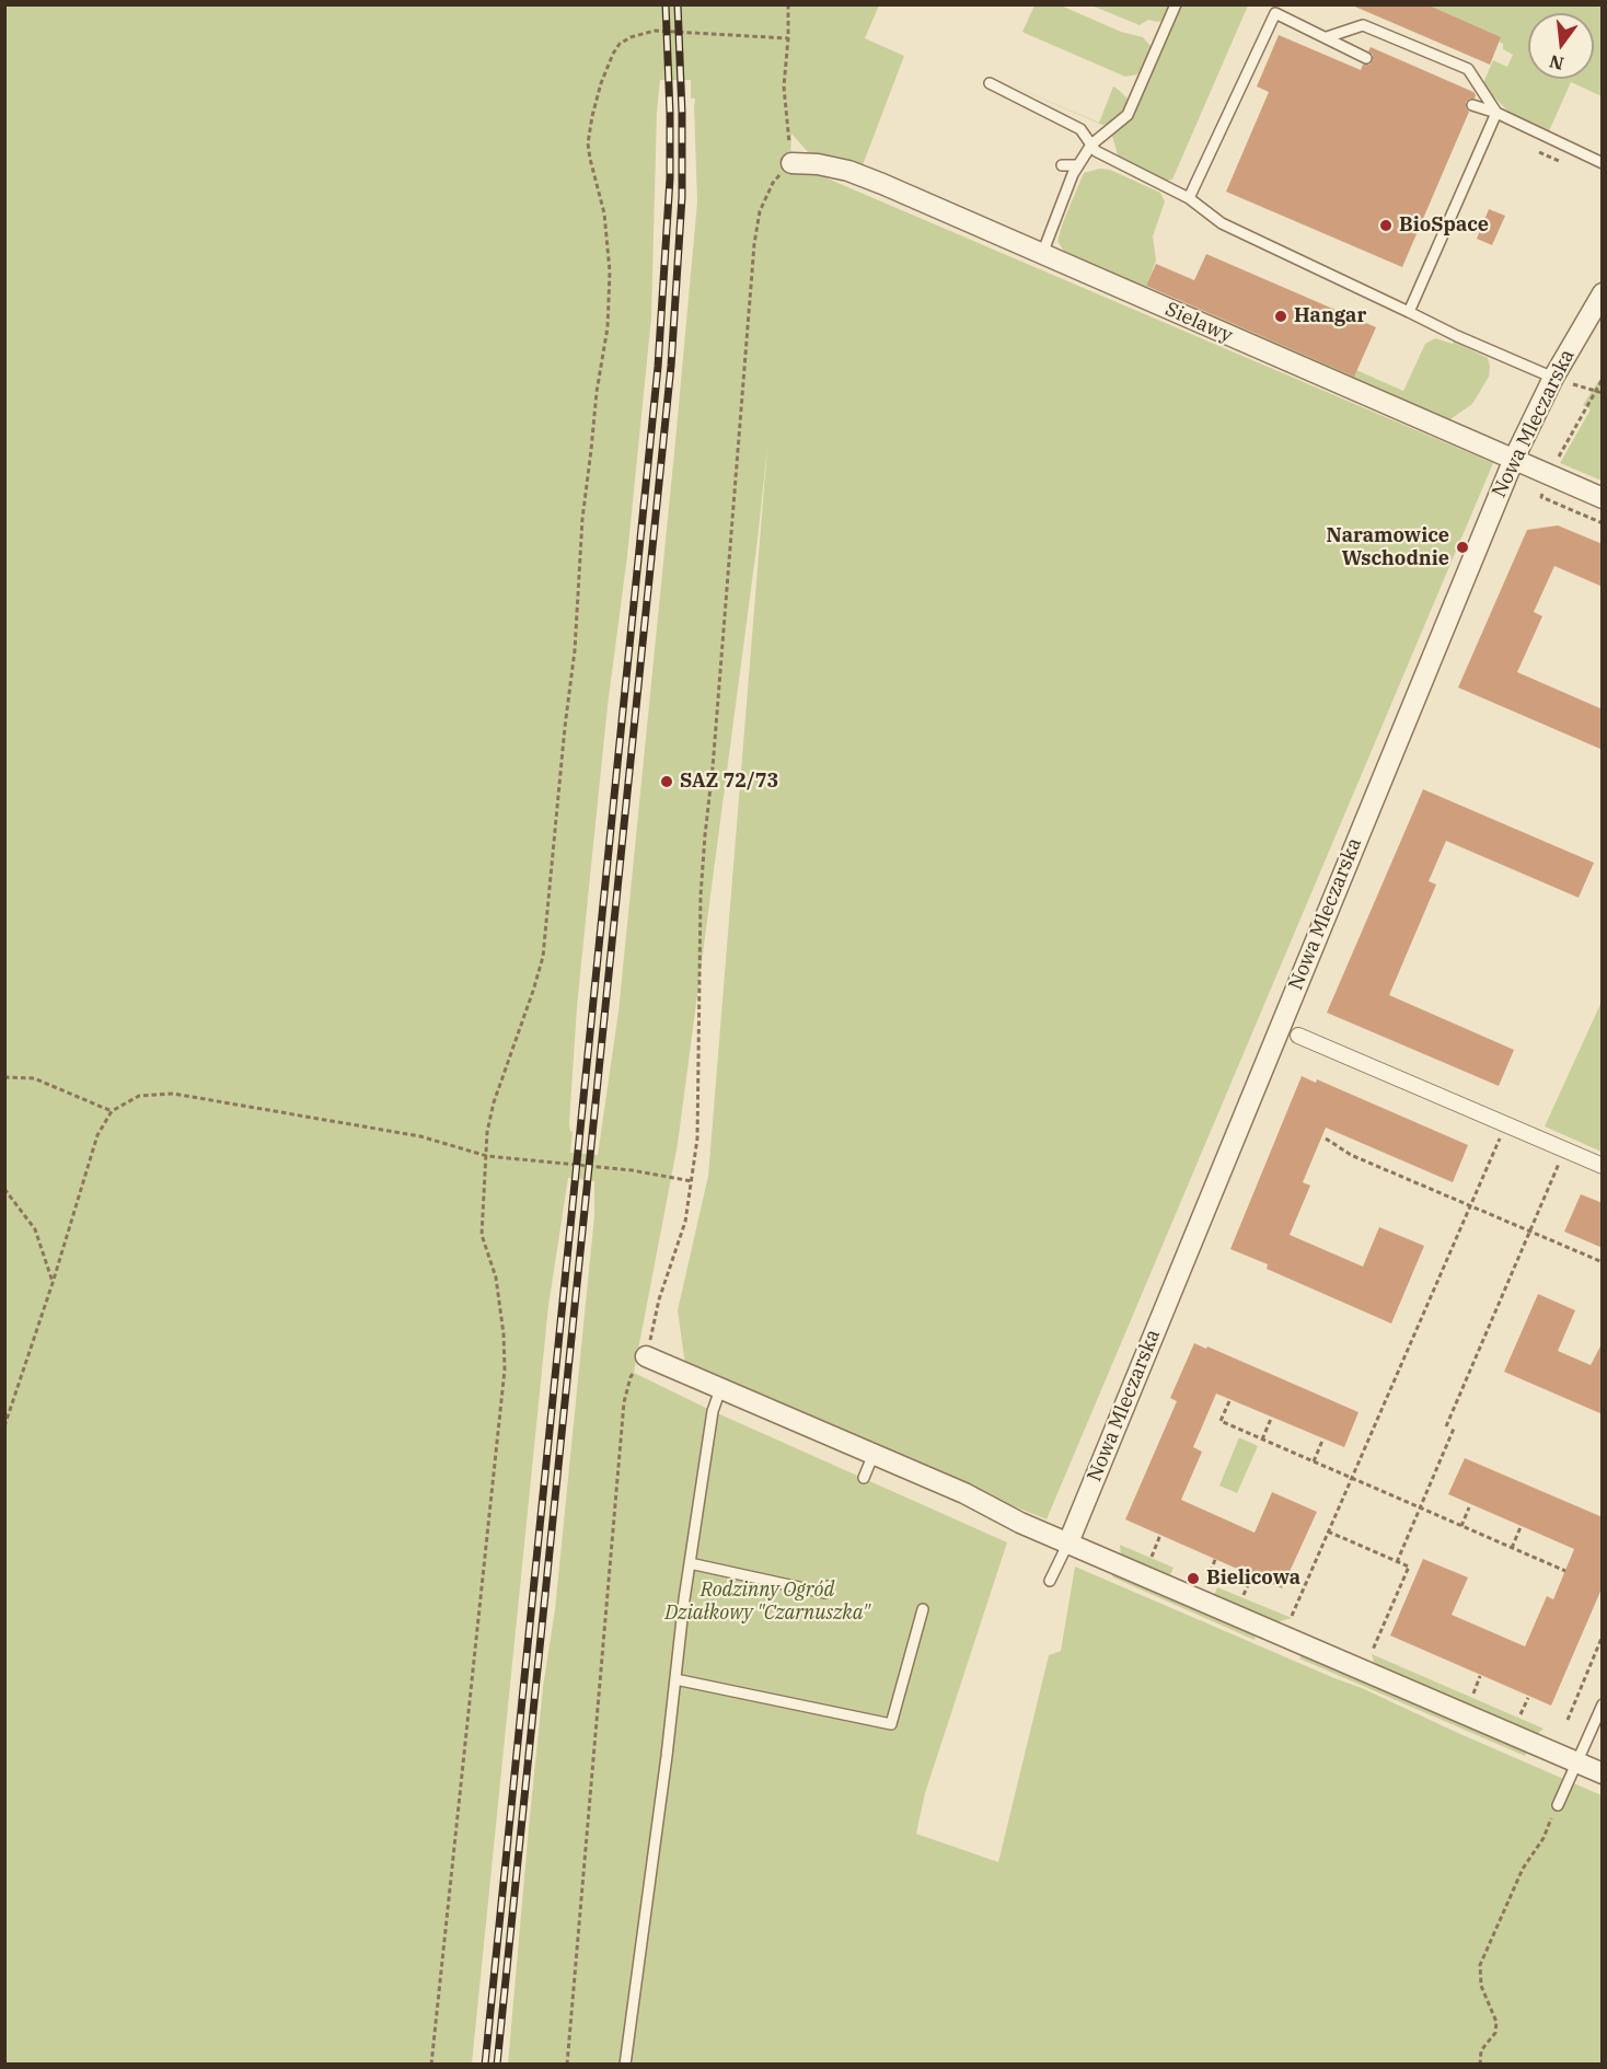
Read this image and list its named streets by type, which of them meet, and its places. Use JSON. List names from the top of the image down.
{
  "streets": {
    "street": ["Sielawy", "Nowa Mleczarska"]
  },
  "crossings": [
    ["Sielawy", "Nowa Mleczarska"]
  ],
  "parks": ["Rodzinny Ogród Działkowy \"Czarnuszka\""],
  "places": [
    "BioSpace",
    "Hangar",
    "Naramowice Wschodnie",
    "SAZ 72/73",
    "Bielicowa"
  ],
  "north": "bottom"
}
